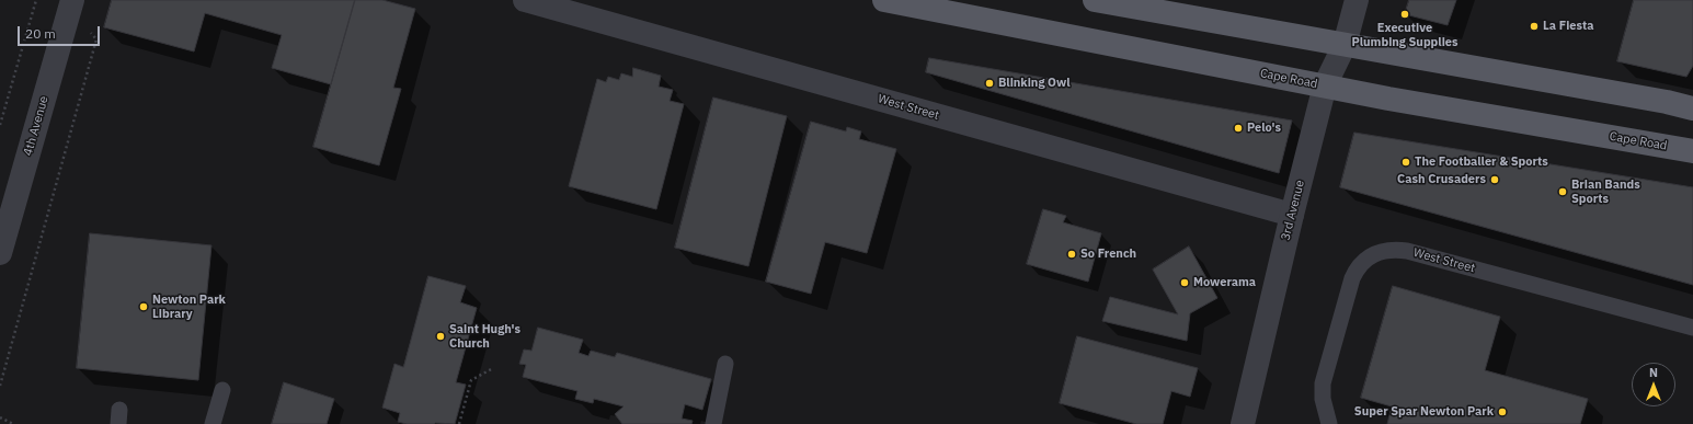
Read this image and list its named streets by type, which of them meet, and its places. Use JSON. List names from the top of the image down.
{
  "streets": {
    "main road": ["Cape Road"],
    "street": ["West Street", "4th Avenue", "3rd Avenue"]
  },
  "crossings": [
    ["Cape Road", "3rd Avenue"],
    ["West Street", "3rd Avenue"]
  ],
  "places": [
    "Executive Plumbing Supplies",
    "La Fiesta",
    "Blinking Owl",
    "Pelo's",
    "The Footballer & Sports",
    "Cash Crusaders",
    "Brian Bands Sports",
    "So French",
    "Mowerama",
    "Newton Park Library",
    "Saint Hugh's Church",
    "Super Spar Newton Park"
  ],
  "scale_bar": "20 m",
  "north": "top"
}
